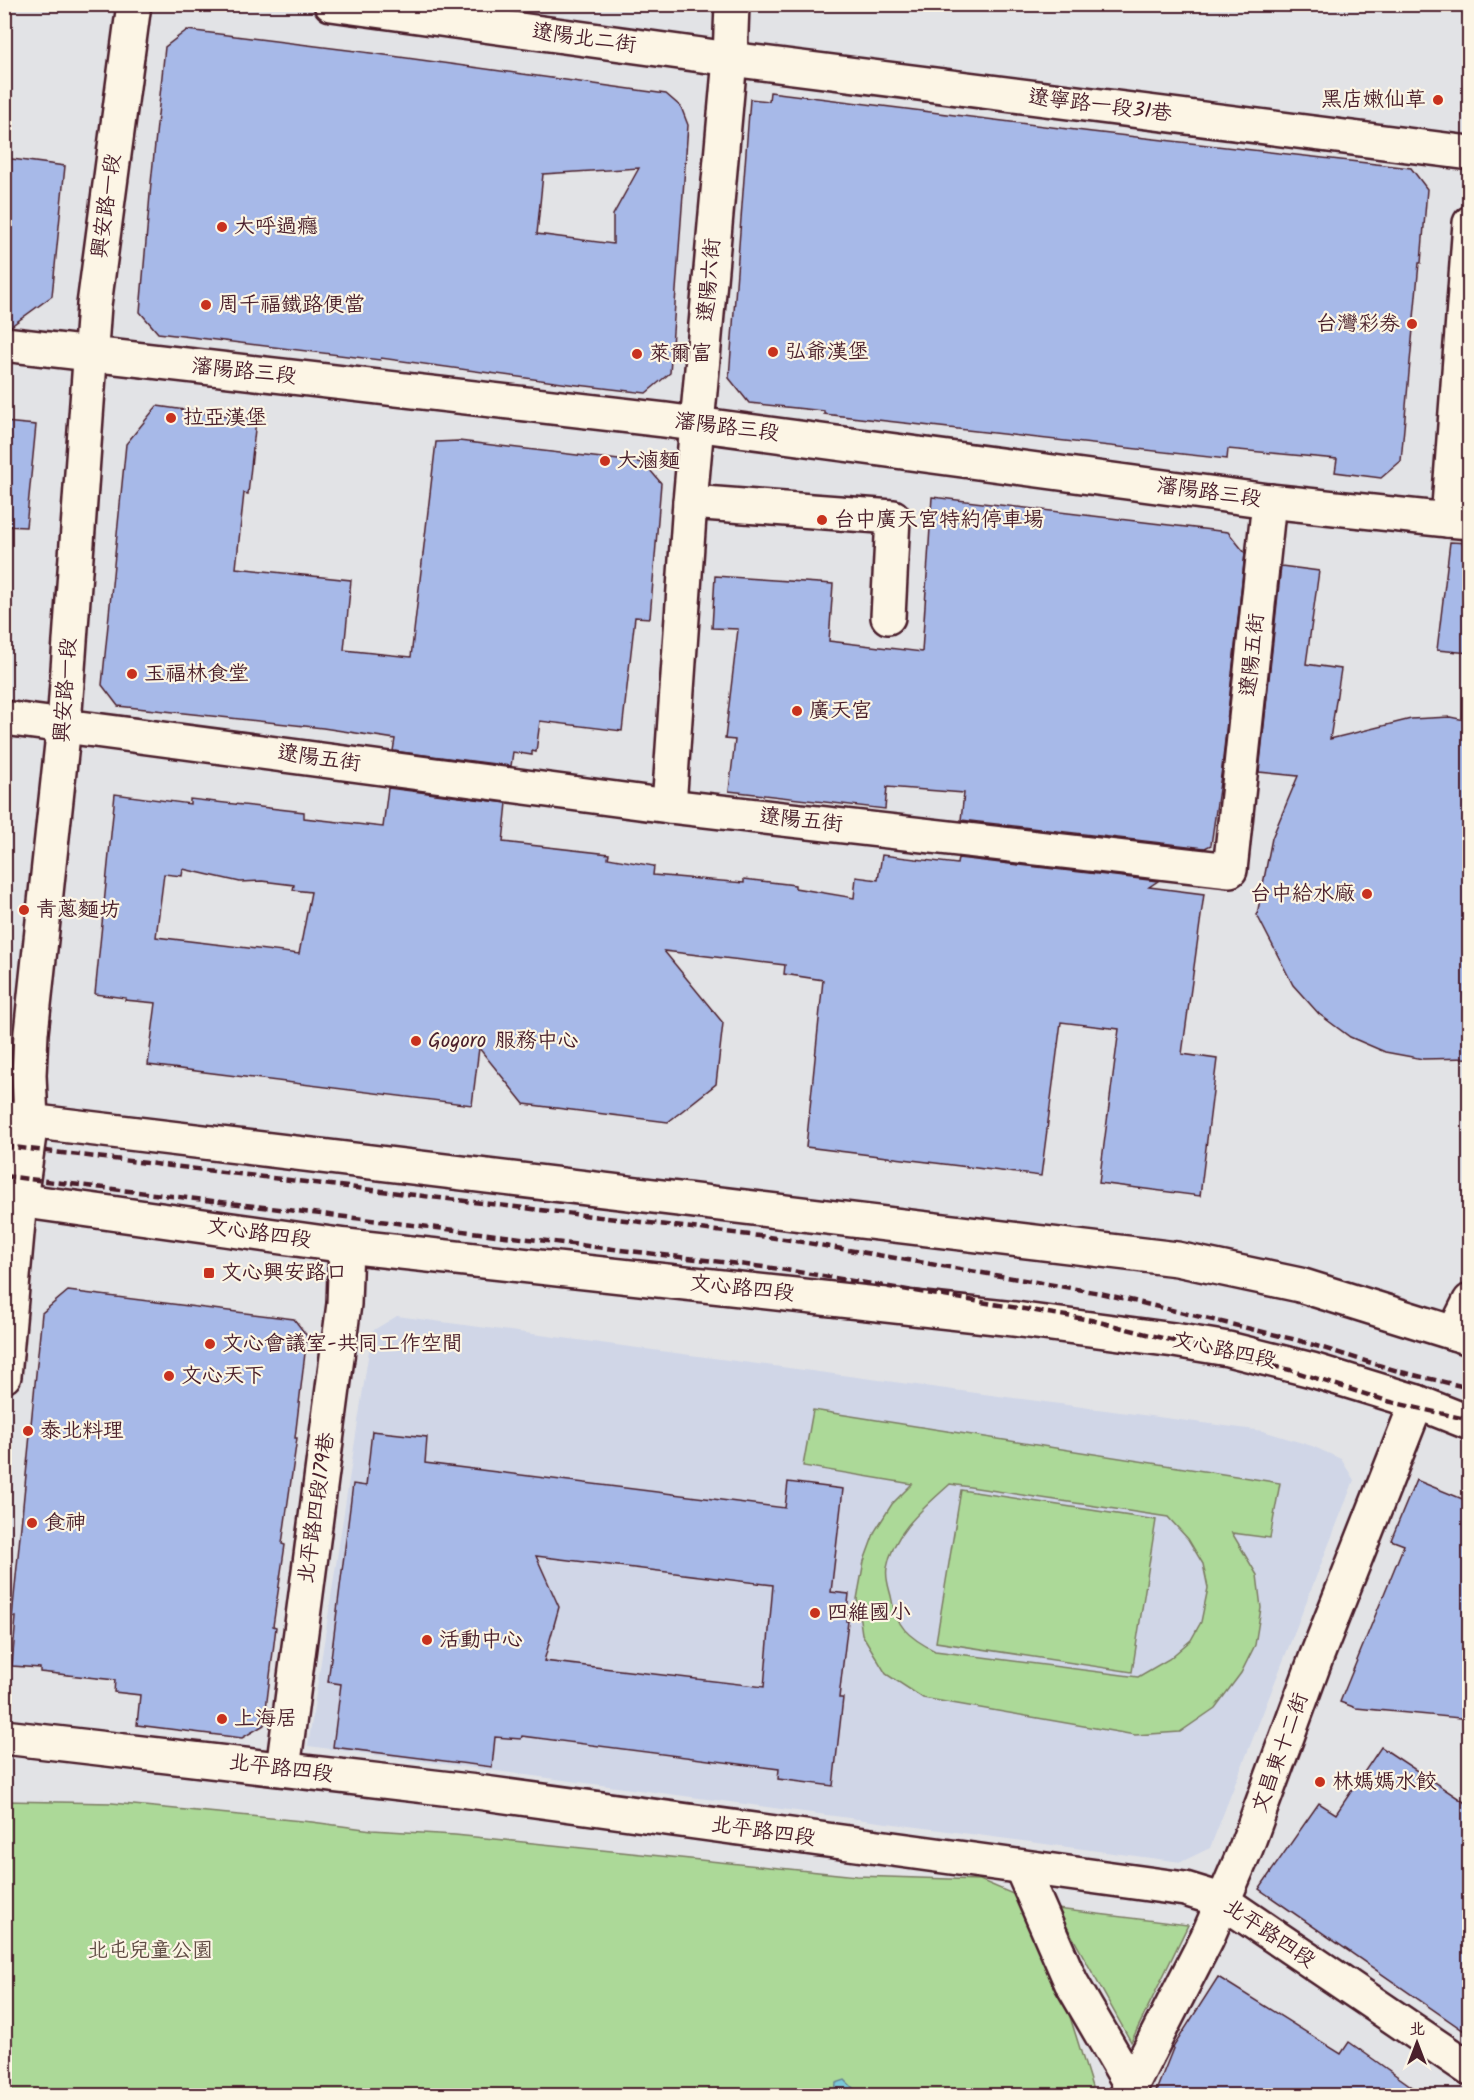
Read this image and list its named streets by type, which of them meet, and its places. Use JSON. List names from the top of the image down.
{
  "streets": {
    "street": [
      "遼陽北二街",
      "遼寧路一段31巷",
      "興安路一段",
      "遼陽六街",
      "瀋陽路三段",
      "遼陽五街",
      "文心路四段",
      "北平路四段179巷",
      "文昌東十二街",
      "北平路四段"
    ]
  },
  "crossings": [
    ["遼陽北二街", "遼寧路一段31巷"],
    ["遼陽北二街", "遼陽六街"],
    ["遼寧路一段31巷", "遼陽六街"],
    ["興安路一段", "瀋陽路三段"],
    ["興安路一段", "遼陽五街"],
    ["興安路一段", "文心路四段"],
    ["遼陽六街", "瀋陽路三段"],
    ["遼陽六街", "遼陽五街"],
    ["瀋陽路三段", "遼陽五街"],
    ["文心路四段", "北平路四段179巷"],
    ["文心路四段", "文昌東十二街"],
    ["北平路四段179巷", "北平路四段"],
    ["文昌東十二街", "北平路四段"]
  ],
  "parks": ["北屯兒童公園"],
  "places": {
    "other": [
      "黑店嫩仙草",
      "大呼過癮",
      "周千福鐵路便當",
      "台灣彩券",
      "弘爺漢堡",
      "萊爾富",
      "拉亞漢堡",
      "大滷麵",
      "台中廣天宮特約停車場",
      "玉福林食堂",
      "廣天宮",
      "台中給水廠",
      "青蔥麵坊",
      "Gogoro 服務中心",
      "文心會議室-共同工作空間",
      "文心天下",
      "泰北料理",
      "食神",
      "四維國小",
      "活動中心",
      "上海居",
      "林媽媽水餃"
    ],
    "transit": ["文心興安路口"]
  },
  "north": "top"
}
